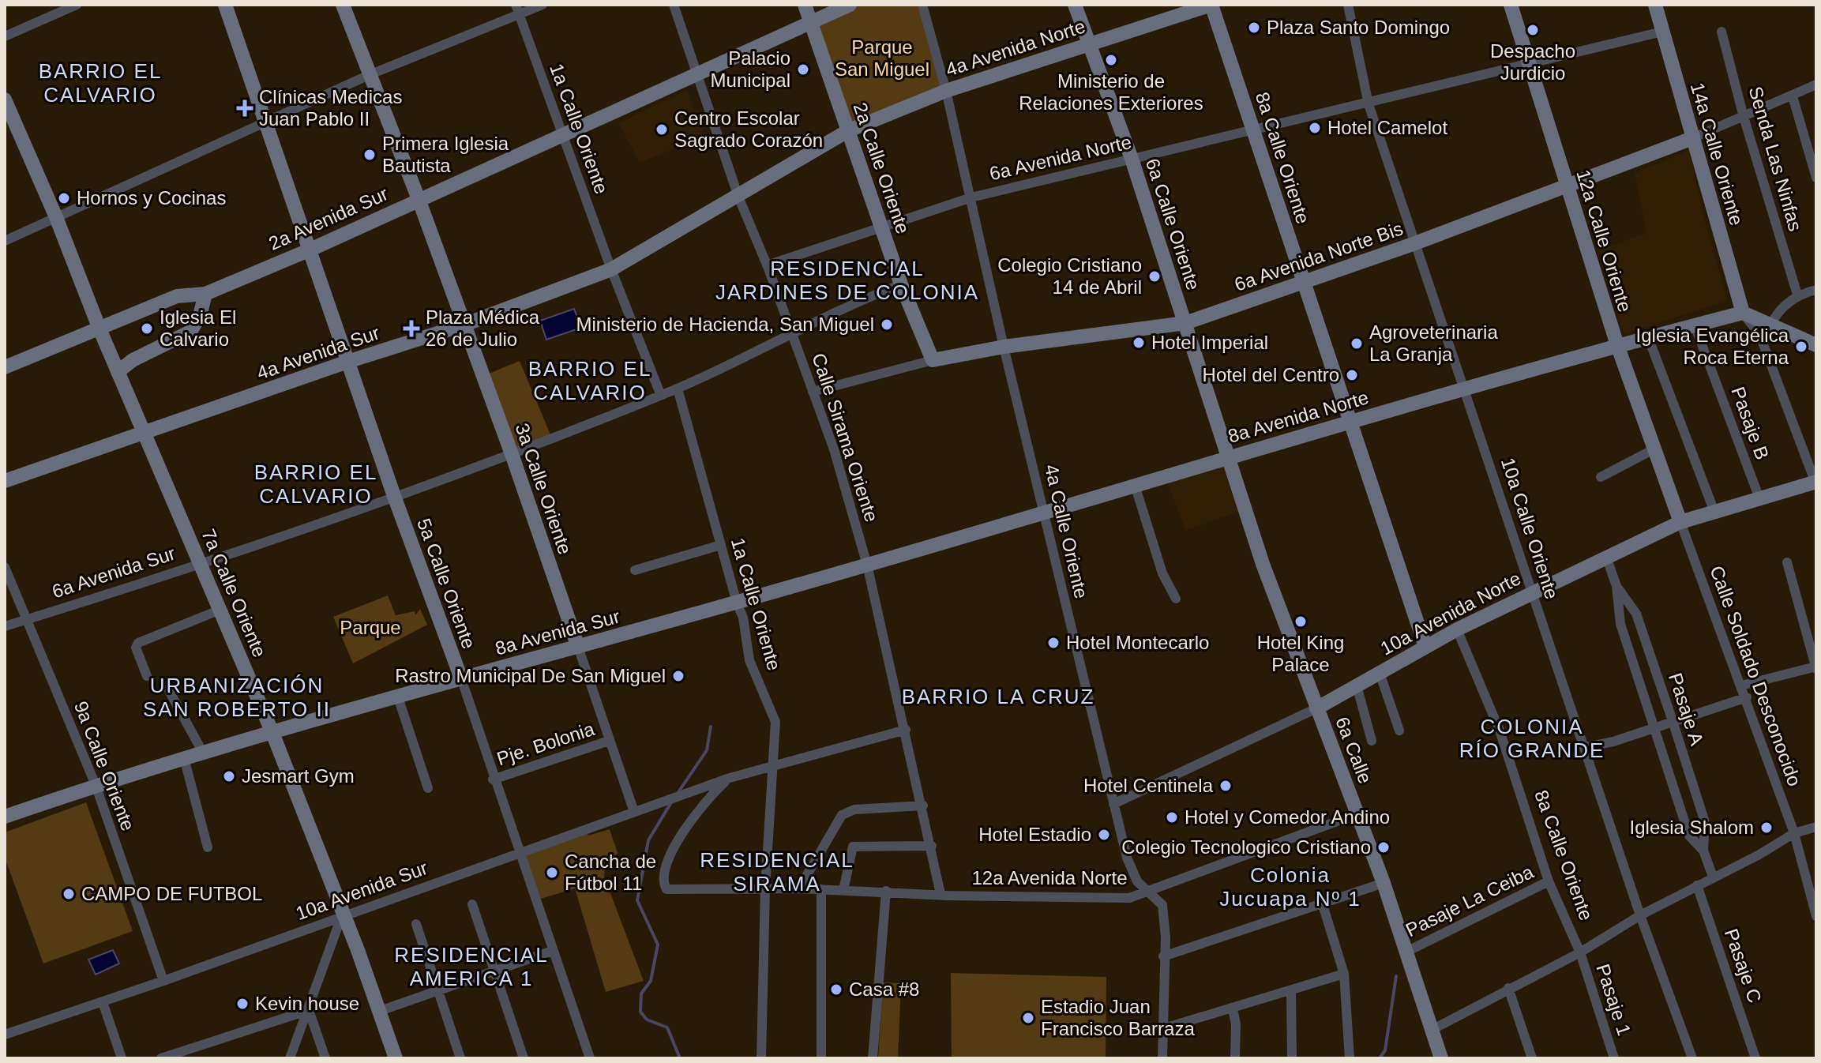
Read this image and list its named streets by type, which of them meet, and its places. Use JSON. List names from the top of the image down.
{
  "streets": {
    "street": [
      "4a Avenida Norte",
      "1a Calle Oriente",
      "14a Calle Oriente",
      "6a Avenida Norte",
      "8a Calle Oriente",
      "Senda Las Ninfas",
      "2a Calle Oriente",
      "2a Avenida Sur",
      "6a Calle Oriente",
      "12a Calle Oriente",
      "6a Avenida Norte Bis",
      "4a Avenida Sur",
      "8a Avenida Norte",
      "Pasaje B",
      "Calle Sirama Oriente",
      "3a Calle Oriente",
      "10a Calle Oriente",
      "4a Calle Oriente",
      "6a Avenida Sur",
      "5a Calle Oriente",
      "7a Calle Oriente",
      "10a Avenida Norte",
      "8a Avenida Sur",
      "Calle Soldado Desconocido",
      "Pasaje A",
      "Pje. Bolonia",
      "6a Calle",
      "9a Calle Oriente",
      "12a Avenida Norte",
      "10a Avenida Sur",
      "Pasaje La Ceiba",
      "Pasaje C",
      "Pasaje 1"
    ]
  },
  "crossings": [
    ["4a Avenida Norte", "8a Calle Oriente"],
    ["4a Avenida Norte", "2a Calle Oriente"],
    ["4a Avenida Norte", "6a Calle Oriente"],
    ["4a Avenida Norte", "4a Avenida Sur"],
    ["4a Avenida Norte", "Calle Sirama Oriente"],
    ["4a Avenida Norte", "4a Calle Oriente"],
    ["1a Calle Oriente", "2a Avenida Sur"],
    ["1a Calle Oriente", "4a Avenida Sur"],
    ["1a Calle Oriente", "6a Avenida Sur"],
    ["1a Calle Oriente", "8a Avenida Sur"],
    ["1a Calle Oriente", "12a Avenida Norte"],
    ["1a Calle Oriente", "10a Avenida Sur"],
    ["14a Calle Oriente", "6a Avenida Norte"],
    ["14a Calle Oriente", "6a Avenida Norte Bis"],
    ["14a Calle Oriente", "8a Avenida Norte"],
    ["14a Calle Oriente", "10a Avenida Norte"],
    ["6a Avenida Norte", "8a Calle Oriente"],
    ["6a Avenida Norte", "2a Calle Oriente"],
    ["6a Avenida Norte", "6a Calle Oriente"],
    ["6a Avenida Norte", "12a Calle Oriente"],
    ["6a Avenida Norte", "Calle Sirama Oriente"],
    ["6a Avenida Norte", "10a Calle Oriente"],
    ["6a Avenida Norte", "4a Calle Oriente"],
    ["8a Calle Oriente", "6a Avenida Norte Bis"],
    ["8a Calle Oriente", "8a Avenida Norte"],
    ["8a Calle Oriente", "10a Avenida Norte"],
    ["8a Calle Oriente", "Pasaje La Ceiba"],
    ["8a Calle Oriente", "Pasaje 1"],
    ["Senda Las Ninfas", "6a Avenida Norte Bis"],
    ["2a Calle Oriente", "6a Avenida Norte Bis"],
    ["2a Calle Oriente", "6a Avenida Sur"],
    ["2a Avenida Sur", "Calle Sirama Oriente"],
    ["2a Avenida Sur", "3a Calle Oriente"],
    ["2a Avenida Sur", "5a Calle Oriente"],
    ["2a Avenida Sur", "7a Calle Oriente"],
    ["6a Calle Oriente", "6a Avenida Norte Bis"],
    ["6a Calle Oriente", "8a Avenida Norte"],
    ["6a Calle Oriente", "6a Calle"],
    ["12a Calle Oriente", "6a Avenida Norte Bis"],
    ["12a Calle Oriente", "8a Avenida Norte"],
    ["12a Calle Oriente", "10a Avenida Norte"],
    ["12a Calle Oriente", "Calle Soldado Desconocido"],
    ["6a Avenida Norte Bis", "Calle Sirama Oriente"],
    ["6a Avenida Norte Bis", "10a Calle Oriente"],
    ["6a Avenida Norte Bis", "4a Calle Oriente"],
    ["4a Avenida Sur", "Calle Sirama Oriente"],
    ["4a Avenida Sur", "3a Calle Oriente"],
    ["4a Avenida Sur", "5a Calle Oriente"],
    ["4a Avenida Sur", "7a Calle Oriente"],
    ["8a Avenida Norte", "Pasaje B"],
    ["8a Avenida Norte", "Calle Sirama Oriente"],
    ["8a Avenida Norte", "10a Calle Oriente"],
    ["8a Avenida Norte", "4a Calle Oriente"],
    ["8a Avenida Norte", "8a Avenida Sur"],
    ["8a Avenida Norte", "6a Calle"],
    ["Pasaje B", "10a Avenida Norte"],
    ["Calle Sirama Oriente", "6a Avenida Sur"],
    ["Calle Sirama Oriente", "8a Avenida Sur"],
    ["Calle Sirama Oriente", "12a Avenida Norte"],
    ["Calle Sirama Oriente", "10a Avenida Sur"],
    ["3a Calle Oriente", "6a Avenida Sur"],
    ["3a Calle Oriente", "8a Avenida Sur"],
    ["3a Calle Oriente", "Pje. Bolonia"],
    ["3a Calle Oriente", "10a Avenida Sur"],
    ["10a Calle Oriente", "10a Avenida Norte"],
    ["4a Calle Oriente", "10a Avenida Norte"],
    ["4a Calle Oriente", "12a Avenida Norte"],
    ["6a Avenida Sur", "5a Calle Oriente"],
    ["6a Avenida Sur", "7a Calle Oriente"],
    ["6a Avenida Sur", "9a Calle Oriente"],
    ["5a Calle Oriente", "8a Avenida Sur"],
    ["5a Calle Oriente", "Pje. Bolonia"],
    ["5a Calle Oriente", "10a Avenida Sur"],
    ["7a Calle Oriente", "8a Avenida Sur"],
    ["7a Calle Oriente", "10a Avenida Sur"],
    ["10a Avenida Norte", "Calle Soldado Desconocido"],
    ["10a Avenida Norte", "6a Calle"],
    ["8a Avenida Sur", "9a Calle Oriente"],
    ["6a Calle", "12a Avenida Norte"],
    ["6a Calle", "Pasaje La Ceiba"],
    ["9a Calle Oriente", "10a Avenida Sur"],
    ["12a Avenida Norte", "10a Avenida Sur"]
  ],
  "districts": [
    "BARRIO EL CALVARIO",
    "RESIDENCIAL JARDINES DE COLONIA",
    "BARRIO EL CALVARIO",
    "BARRIO EL CALVARIO",
    "URBANIZACIÓN SAN ROBERTO II",
    "BARRIO LA CRUZ",
    "COLONIA RÍO GRANDE",
    "RESIDENCIAL SIRAMA",
    "Colonia Jucuapa Nº 1",
    "RESIDENCIAL AMERICA 1"
  ],
  "parks": ["Parque San Miguel", "Parque"],
  "places": {
    "other": [
      "Plaza Santo Domingo",
      "Despacho Jurdicio",
      "Ministerio de Relaciones Exteriores",
      "Palacio Municipal",
      "Hotel Camelot",
      "Centro Escolar Sagrado Corazón",
      "Primera Iglesia Bautista",
      "Hornos y Cocinas",
      "Colegio Cristiano 14 de Abril",
      "Ministerio de Hacienda, San Miguel",
      "Iglesia El Calvario",
      "Hotel Imperial",
      "Agroveterinaria La Granja",
      "Iglesia Evangélica Roca Eterna",
      "Hotel del Centro",
      "Hotel King Palace",
      "Hotel Montecarlo",
      "Rastro Municipal De San Miguel",
      "Jesmart Gym",
      "Hotel Centinela",
      "Hotel y Comedor Andino",
      "Iglesia Shalom",
      "Hotel Estadio",
      "Colegio Tecnologico Cristiano",
      "Cancha de Fútbol 11",
      "CAMPO DE FUTBOL",
      "Casa #8",
      "Kevin house",
      "Estadio Juan Francisco Barraza"
    ],
    "health": ["Clínicas Medicas Juan Pablo II", "Plaza Médica 26 de Julio"]
  }
}
